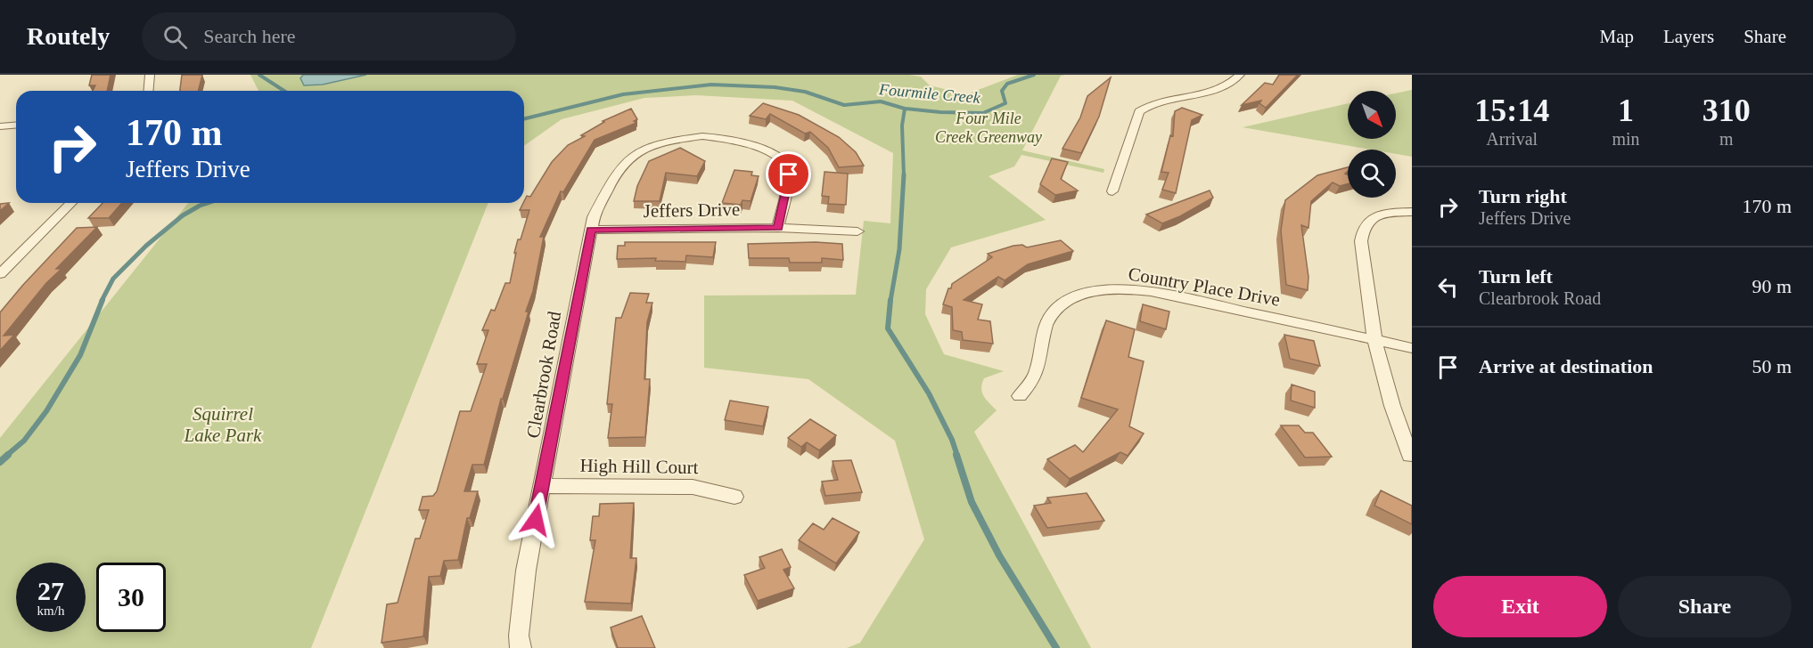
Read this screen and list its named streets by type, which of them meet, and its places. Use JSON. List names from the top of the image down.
{
  "streets": {
    "street": [
      "Jeffers Drive",
      "Country Place Drive",
      "Clearbrook Road",
      "High Hill Court"
    ]
  },
  "crossings": [
    ["Jeffers Drive", "Clearbrook Road"],
    ["Clearbrook Road", "High Hill Court"]
  ],
  "water": ["Fourmile Creek"],
  "parks": ["Four Mile Creek Greenway", "Squirrel Lake Park"],
  "north": "bottom right",
  "page": {
    "header": "Routely",
    "search": "Search here",
    "nav": ["Map", "Layers", "Share"],
    "eta": [
      "15:14",
      "Arrival",
      "1",
      "min",
      "310",
      "m"
    ],
    "turn": ["170 m", "Jeffers Drive"],
    "list": [
      {
        "name": "Turn right",
        "note": "Jeffers Drive",
        "value": "170 m"
      },
      {
        "name": "Turn left",
        "note": "Clearbrook Road",
        "value": "90 m"
      },
      {
        "name": "Arrive at destination",
        "value": "50 m"
      }
    ],
    "speed": "27 km/h",
    "limit": "30",
    "buttons": ["Exit", "Share"]
  }
}
